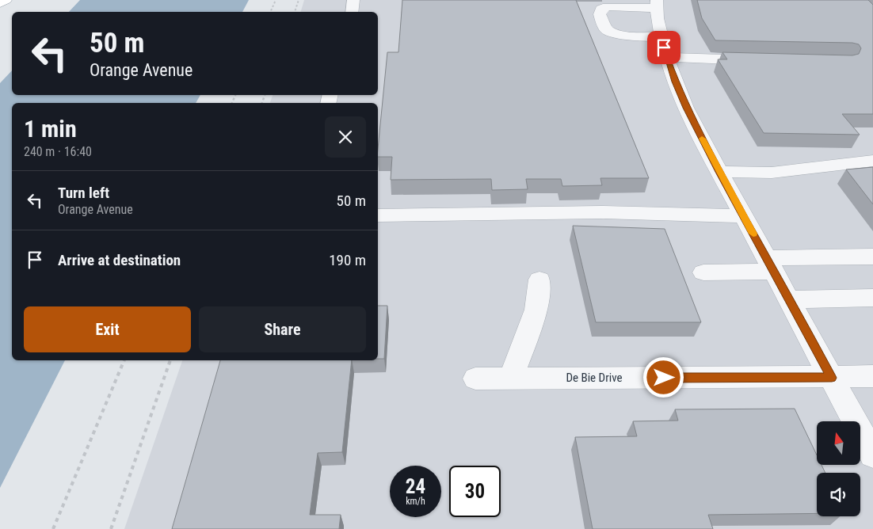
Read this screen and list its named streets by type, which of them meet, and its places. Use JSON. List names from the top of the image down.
{
  "streets": {
    "street": ["De Bie Drive"]
  },
  "north": "top",
  "page": {
    "turn": ["50 m", "Orange Avenue"],
    "heading": ["1 min", "240 m · 16:40"],
    "list": [
      {
        "name": "Turn left",
        "note": "Orange Avenue",
        "value": "50 m"
      },
      {
        "name": "Arrive at destination",
        "value": "190 m"
      }
    ],
    "buttons": ["Exit", "Share"],
    "speed": "24 km/h",
    "limit": "30"
  }
}
